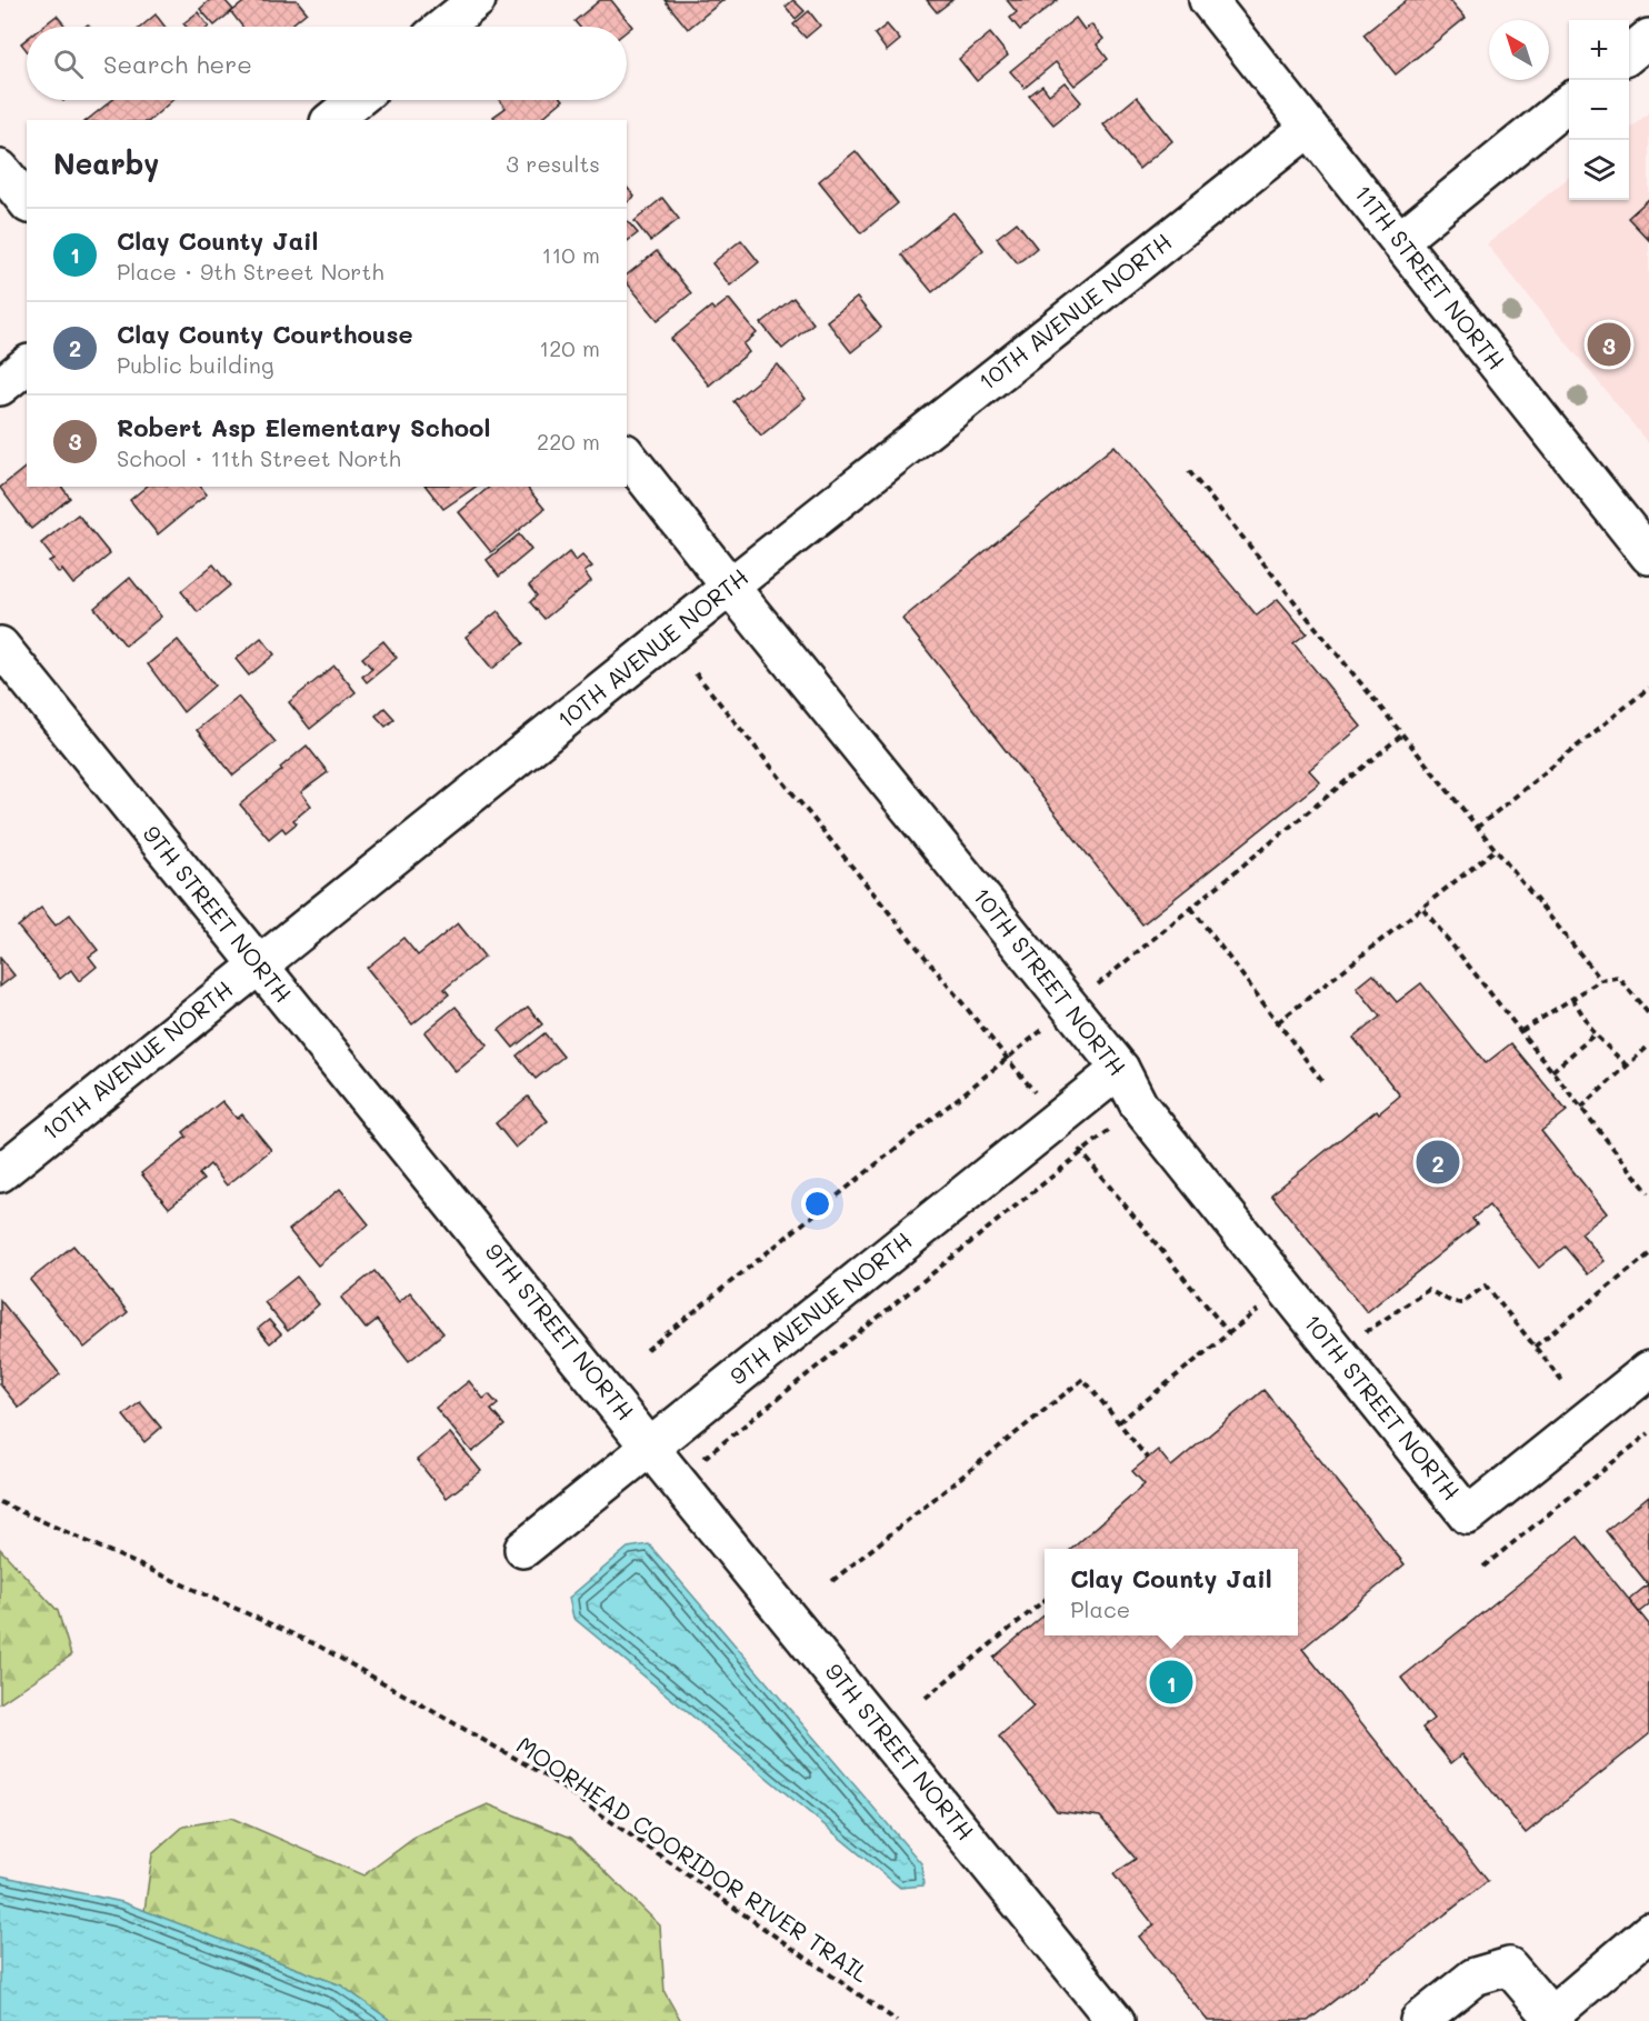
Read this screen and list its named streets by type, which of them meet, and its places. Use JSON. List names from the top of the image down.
{
  "streets": {
    "street": [
      "11TH STREET NORTH",
      "10TH AVENUE NORTH",
      "9TH STREET NORTH",
      "10TH STREET NORTH",
      "9TH AVENUE NORTH"
    ],
    "path": ["MOORHEAD COORIDOR RIVER TRAIL"]
  },
  "crossings": [
    ["11TH STREET NORTH", "10TH AVENUE NORTH"],
    ["10TH AVENUE NORTH", "9TH STREET NORTH"],
    ["10TH AVENUE NORTH", "10TH STREET NORTH"],
    ["9TH STREET NORTH", "9TH AVENUE NORTH"],
    ["10TH STREET NORTH", "9TH AVENUE NORTH"]
  ],
  "north": "top left",
  "page": {
    "map_buttons": ["+", "−"],
    "search": "Search here",
    "heading": ["Nearby", "3 results"],
    "list": [
      {
        "mark": "1",
        "name": "Clay County Jail",
        "note": "Place · 9th Street North",
        "value": "110 m"
      },
      {
        "mark": "2",
        "name": "Clay County Courthouse",
        "note": "Public building",
        "value": "120 m"
      },
      {
        "mark": "3",
        "name": "Robert Asp Elementary School",
        "note": "School · 11th Street North",
        "value": "220 m"
      }
    ],
    "pins": ["3", "2", "1"],
    "popup": ["Clay County Jail", "Place"]
  }
}
